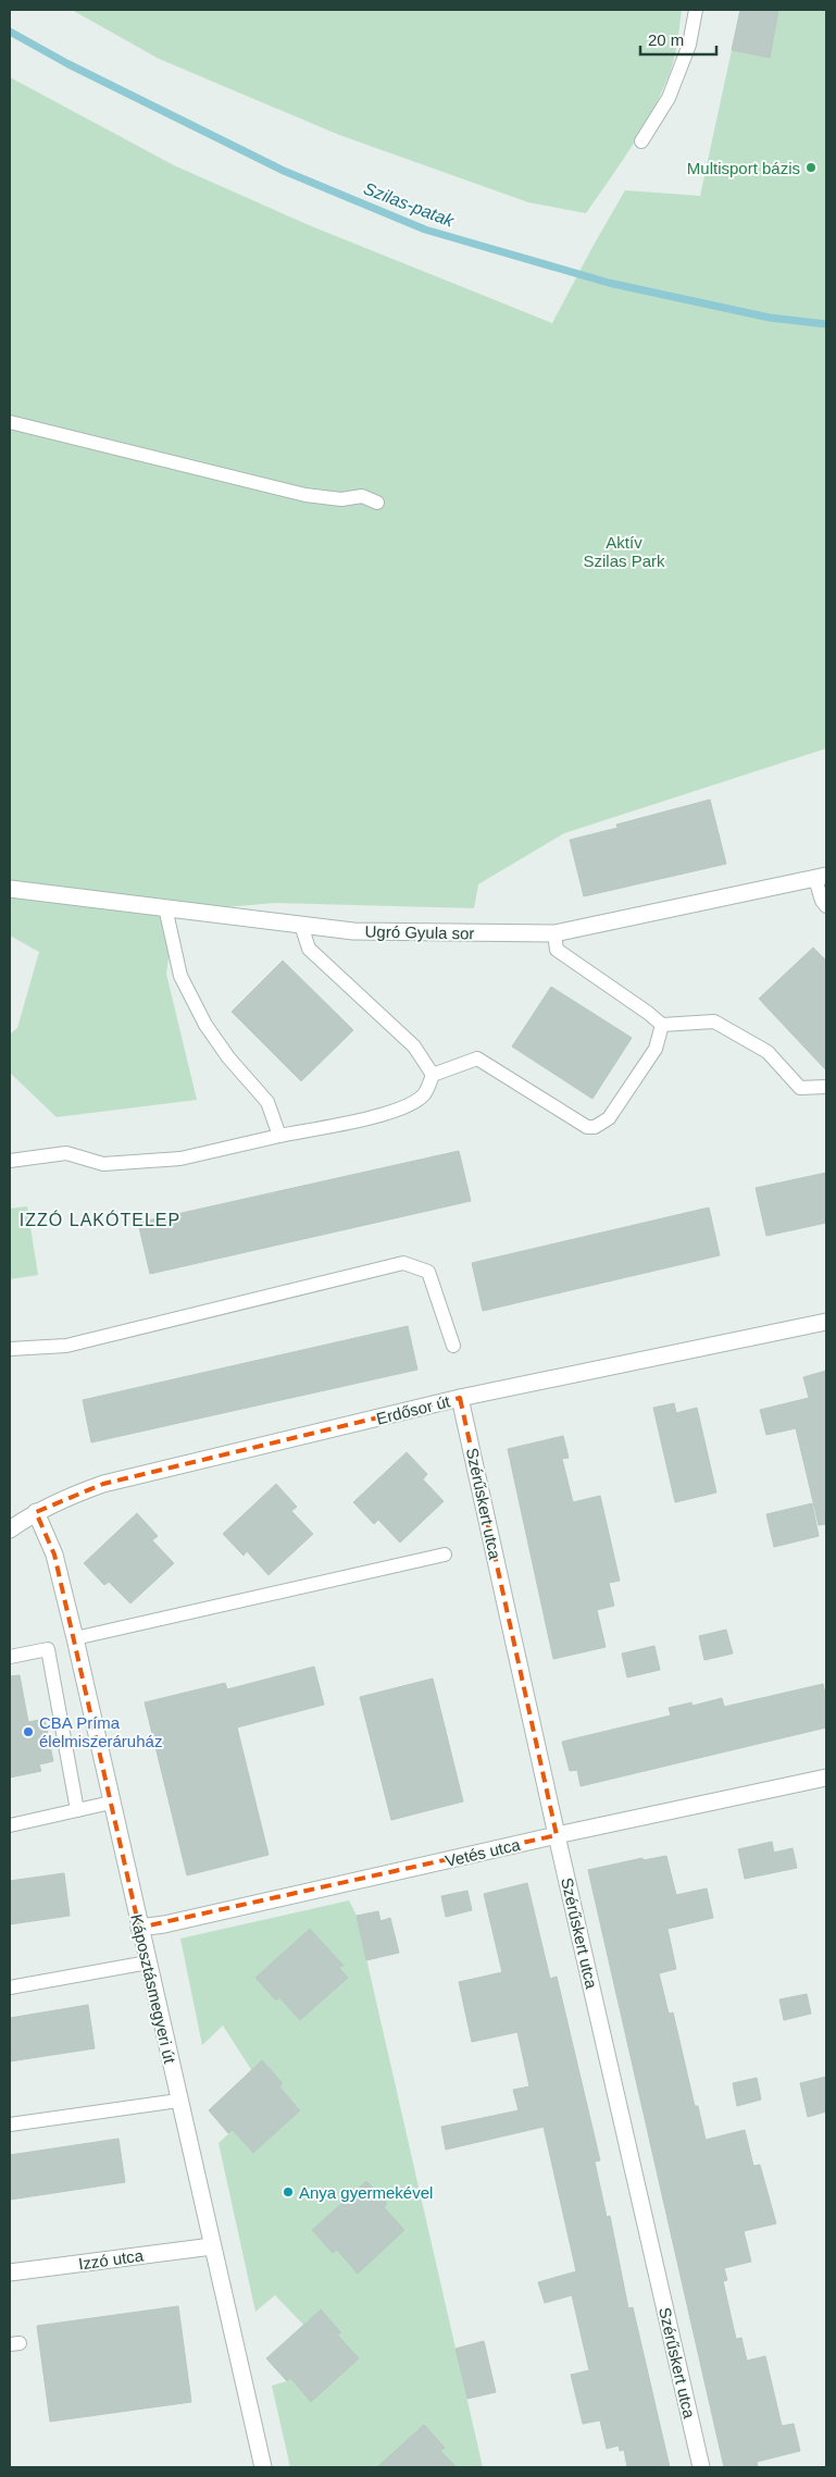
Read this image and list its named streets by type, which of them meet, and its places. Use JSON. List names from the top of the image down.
{
  "streets": {
    "street": [
      "Ugró Gyula sor",
      "Erdősor út",
      "Szérűskert utca",
      "Vetés utca",
      "Káposztásmegyeri út",
      "Izzó utca"
    ]
  },
  "crossings": [
    ["Erdősor út", "Szérűskert utca"],
    ["Erdősor út", "Káposztásmegyeri út"],
    ["Szérűskert utca", "Vetés utca"],
    ["Vetés utca", "Káposztásmegyeri út"],
    ["Káposztásmegyeri út", "Izzó utca"]
  ],
  "districts": ["IZZÓ LAKÓTELEP"],
  "water": ["Szilas-patak"],
  "parks": ["Aktív Szilas Park"],
  "places": ["Multisport bázis", "CBA Príma élelmiszeráruház", "Anya gyermekével"],
  "scale_bar": "20 m"
}
